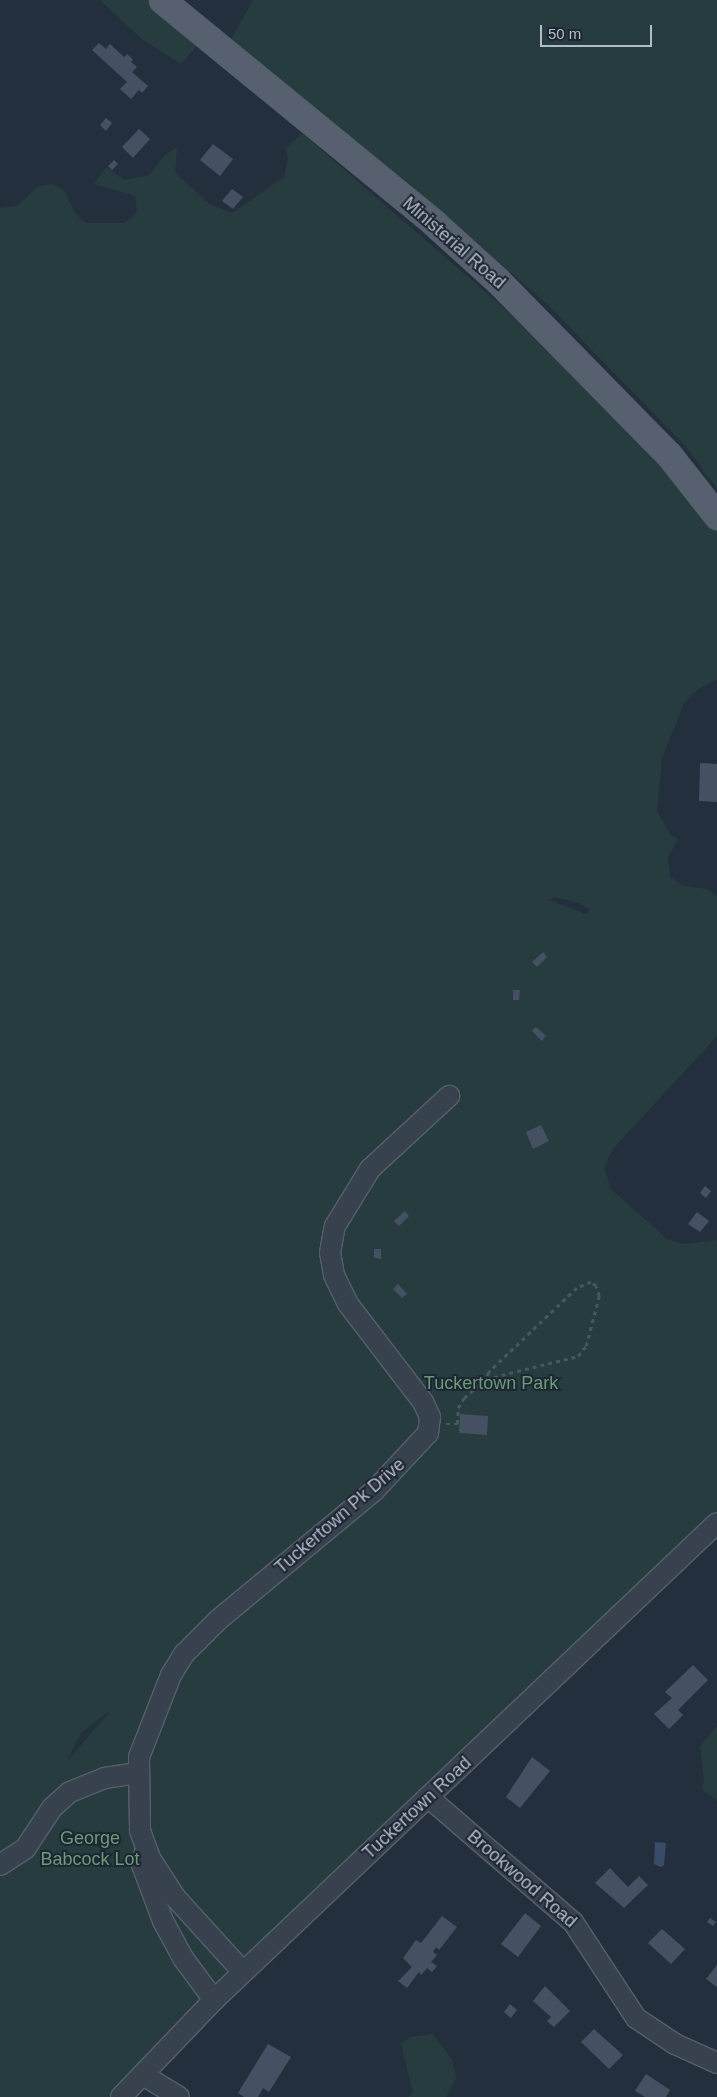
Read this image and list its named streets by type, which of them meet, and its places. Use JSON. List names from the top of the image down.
{
  "streets": {
    "main road": ["Ministerial Road"],
    "street": ["Tuckertown Pk Drive", "Tuckertown Road", "Brookwood Road"]
  },
  "crossings": [
    ["Tuckertown Pk Drive", "Tuckertown Road"],
    ["Tuckertown Road", "Brookwood Road"]
  ],
  "parks": ["Tuckertown Park", "George Babcock Lot"],
  "scale_bar": "50 m"
}
